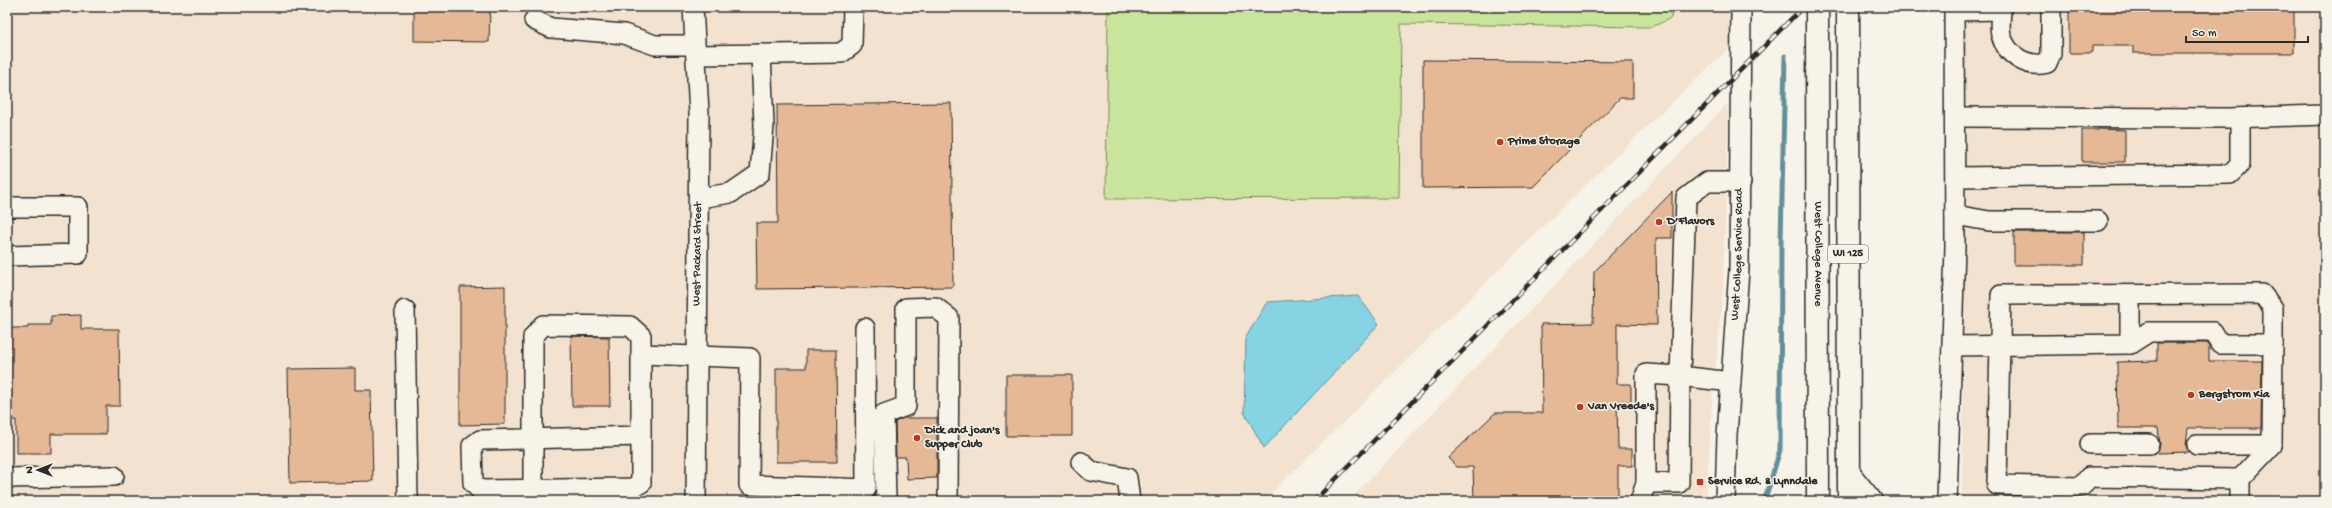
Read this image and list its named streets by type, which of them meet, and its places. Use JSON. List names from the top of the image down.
{
  "streets": {
    "main road": ["West College Avenue", "WI 125"],
    "street": ["West Packard Street", "West College Service Road"]
  },
  "places": {
    "other": [
      "Prime Storage",
      "D’Flavors",
      "Bergstrom Kia",
      "Van Vreede's",
      "Dick and joan's Supper Club"
    ],
    "transit": ["Service Rd. & Lynndale"]
  },
  "scale_bar": "50 m",
  "north": "left"
}
